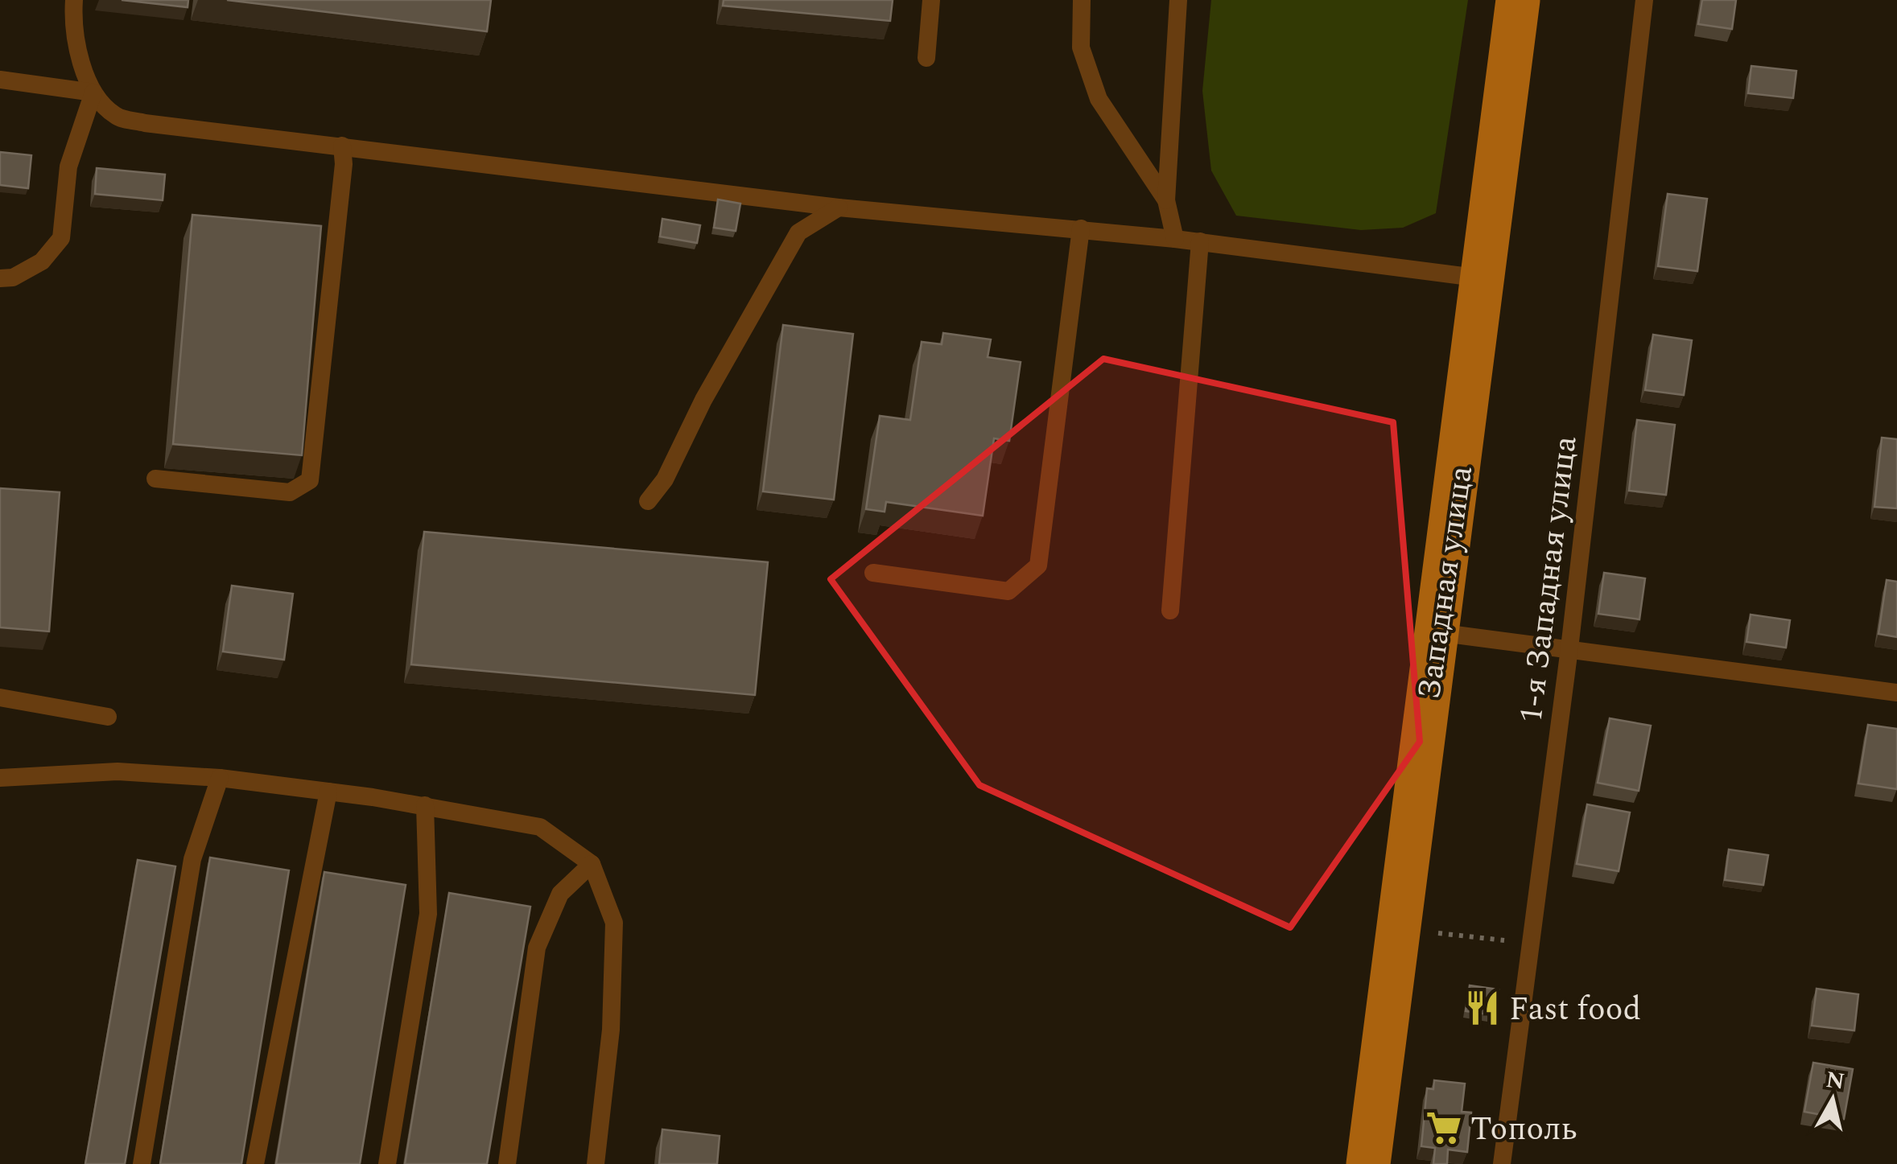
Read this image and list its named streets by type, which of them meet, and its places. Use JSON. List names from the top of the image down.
{
  "streets": {
    "main road": ["Западная улица"],
    "lane": ["1-я Западная улица"]
  },
  "places": {
    "restaurant": ["Fast food"],
    "supermarket": ["Тополь"]
  },
  "north": "top"
}
